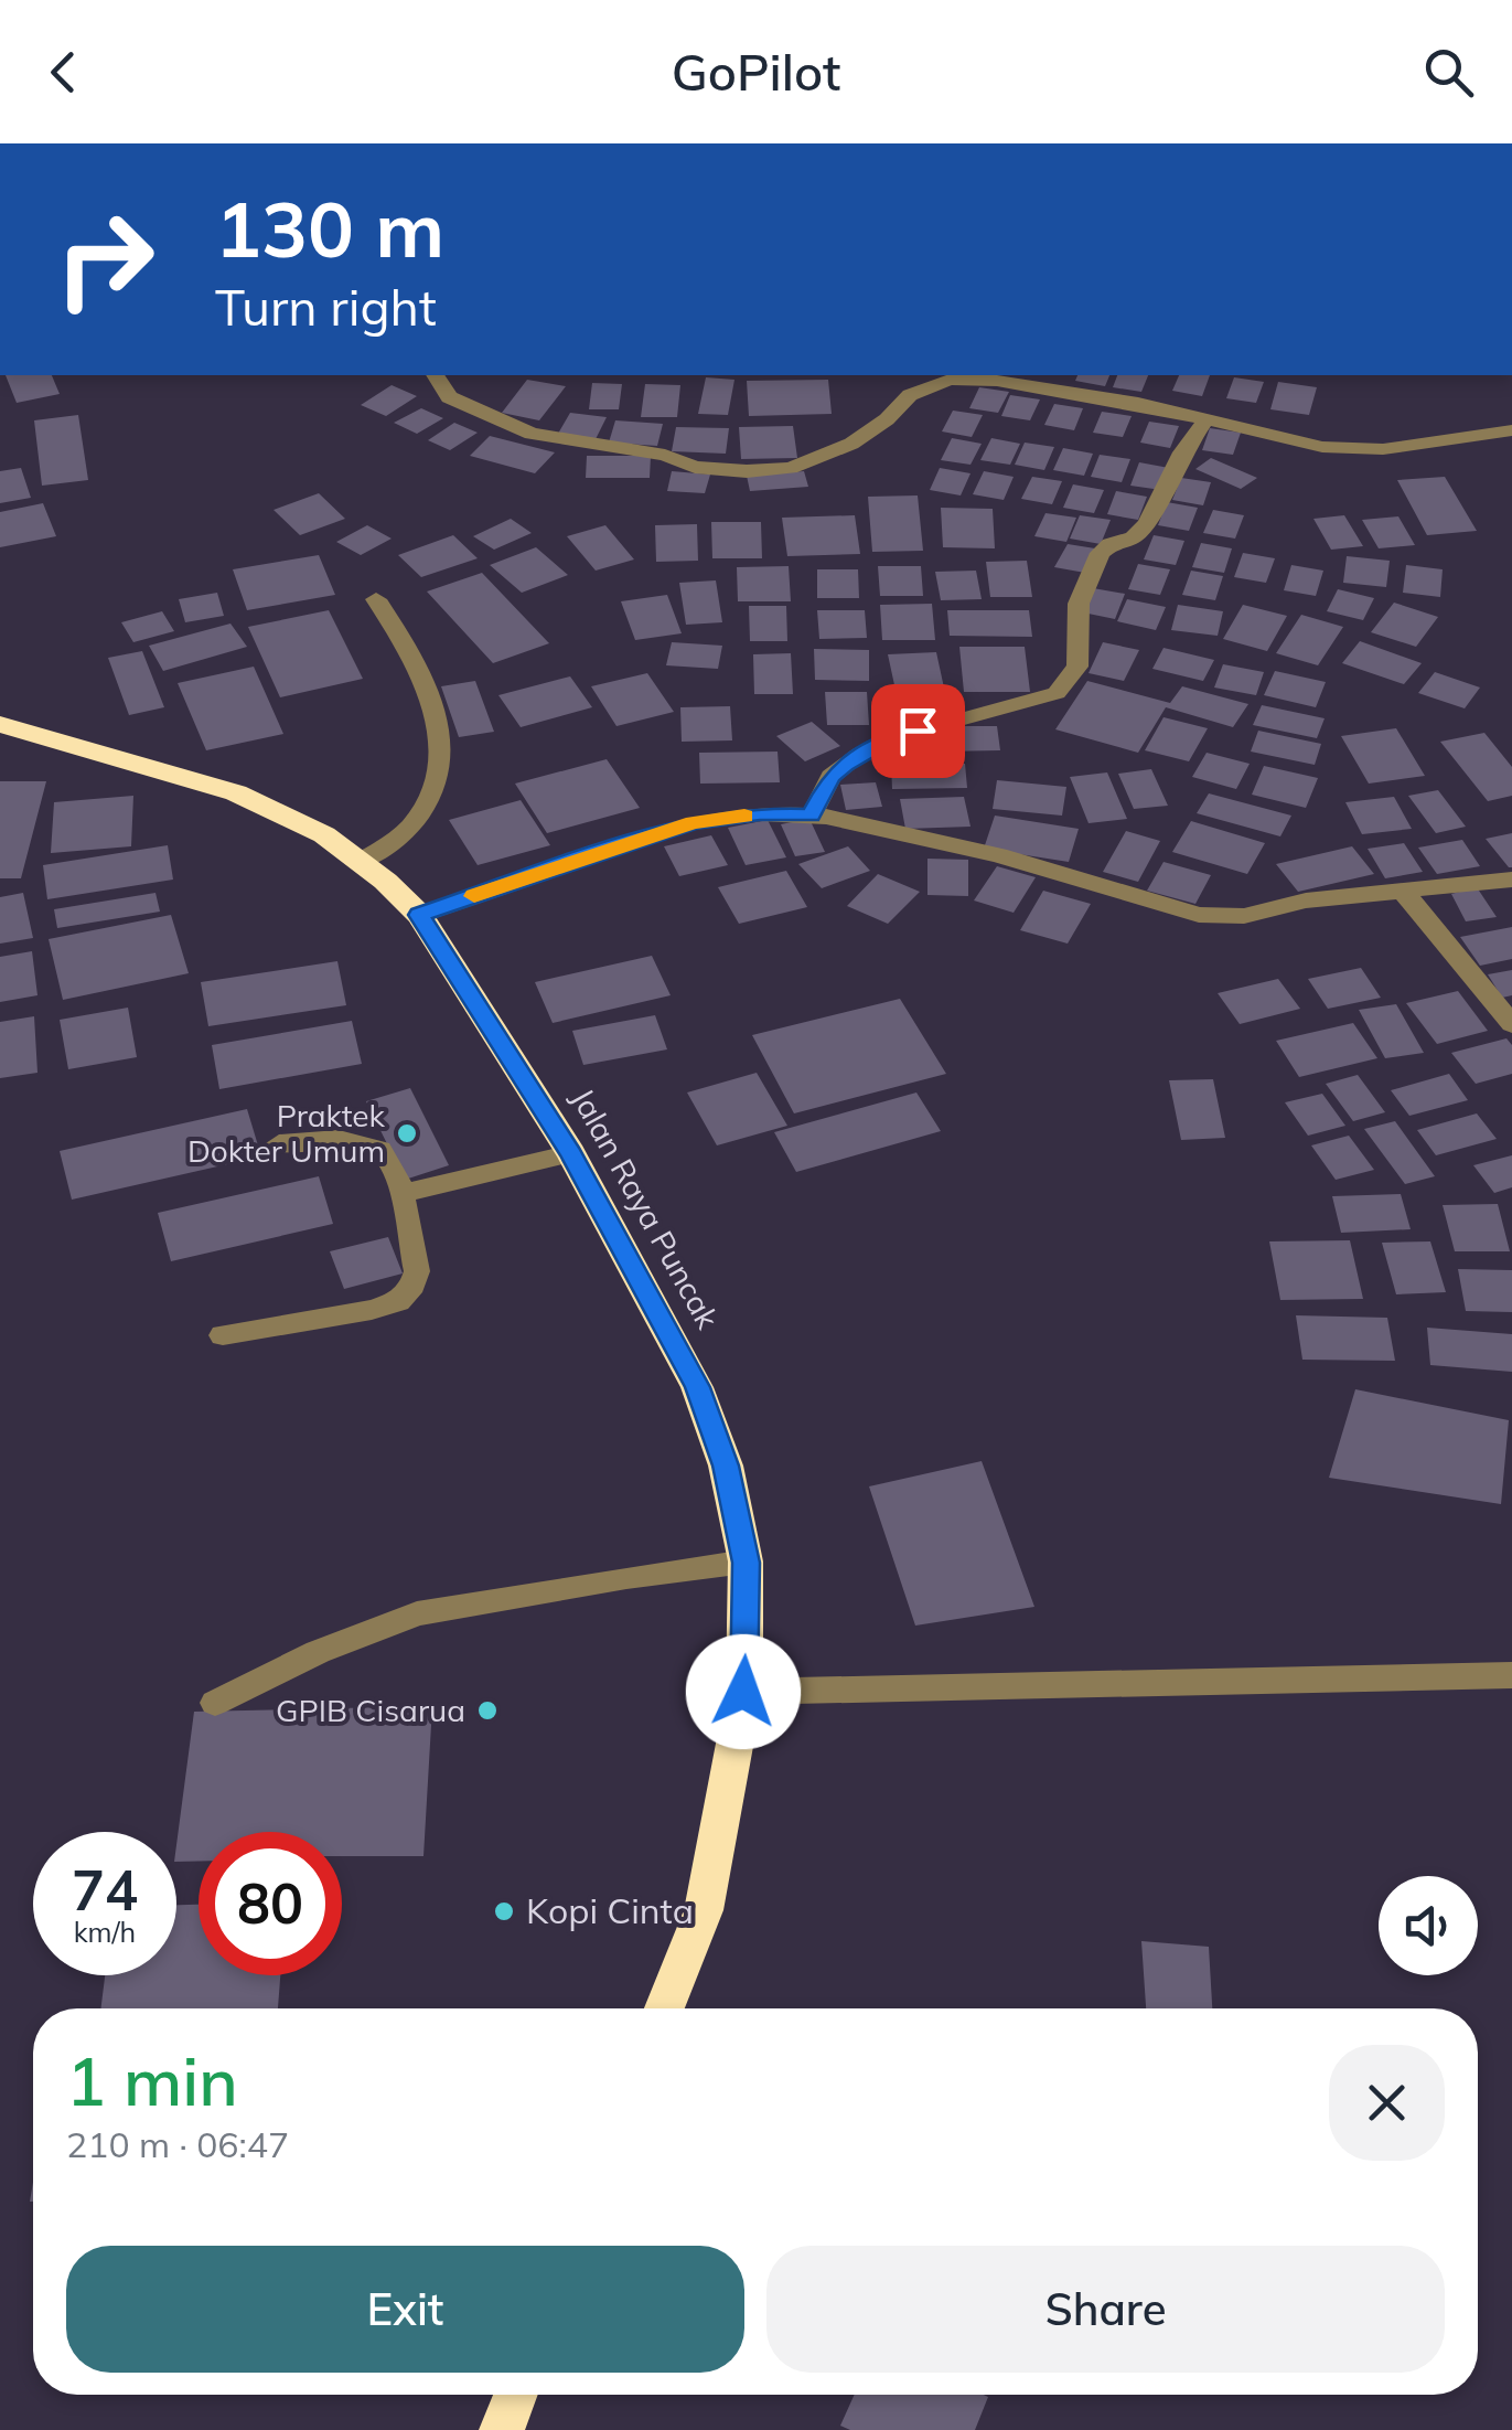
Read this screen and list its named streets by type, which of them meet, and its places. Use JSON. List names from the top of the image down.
{
  "streets": {
    "highway": ["Jalan Raya Puncak"]
  },
  "places": ["Praktek Dokter Umum", "GPIB Cisarua", "Kopi Cinta"],
  "page": {
    "header": "GoPilot",
    "turn": ["130 m", "Turn right"],
    "speed": "74 km/h",
    "limit": "80",
    "heading": ["1 min", "210 m · 06:47"],
    "buttons": ["Exit", "Share"]
  }
}
